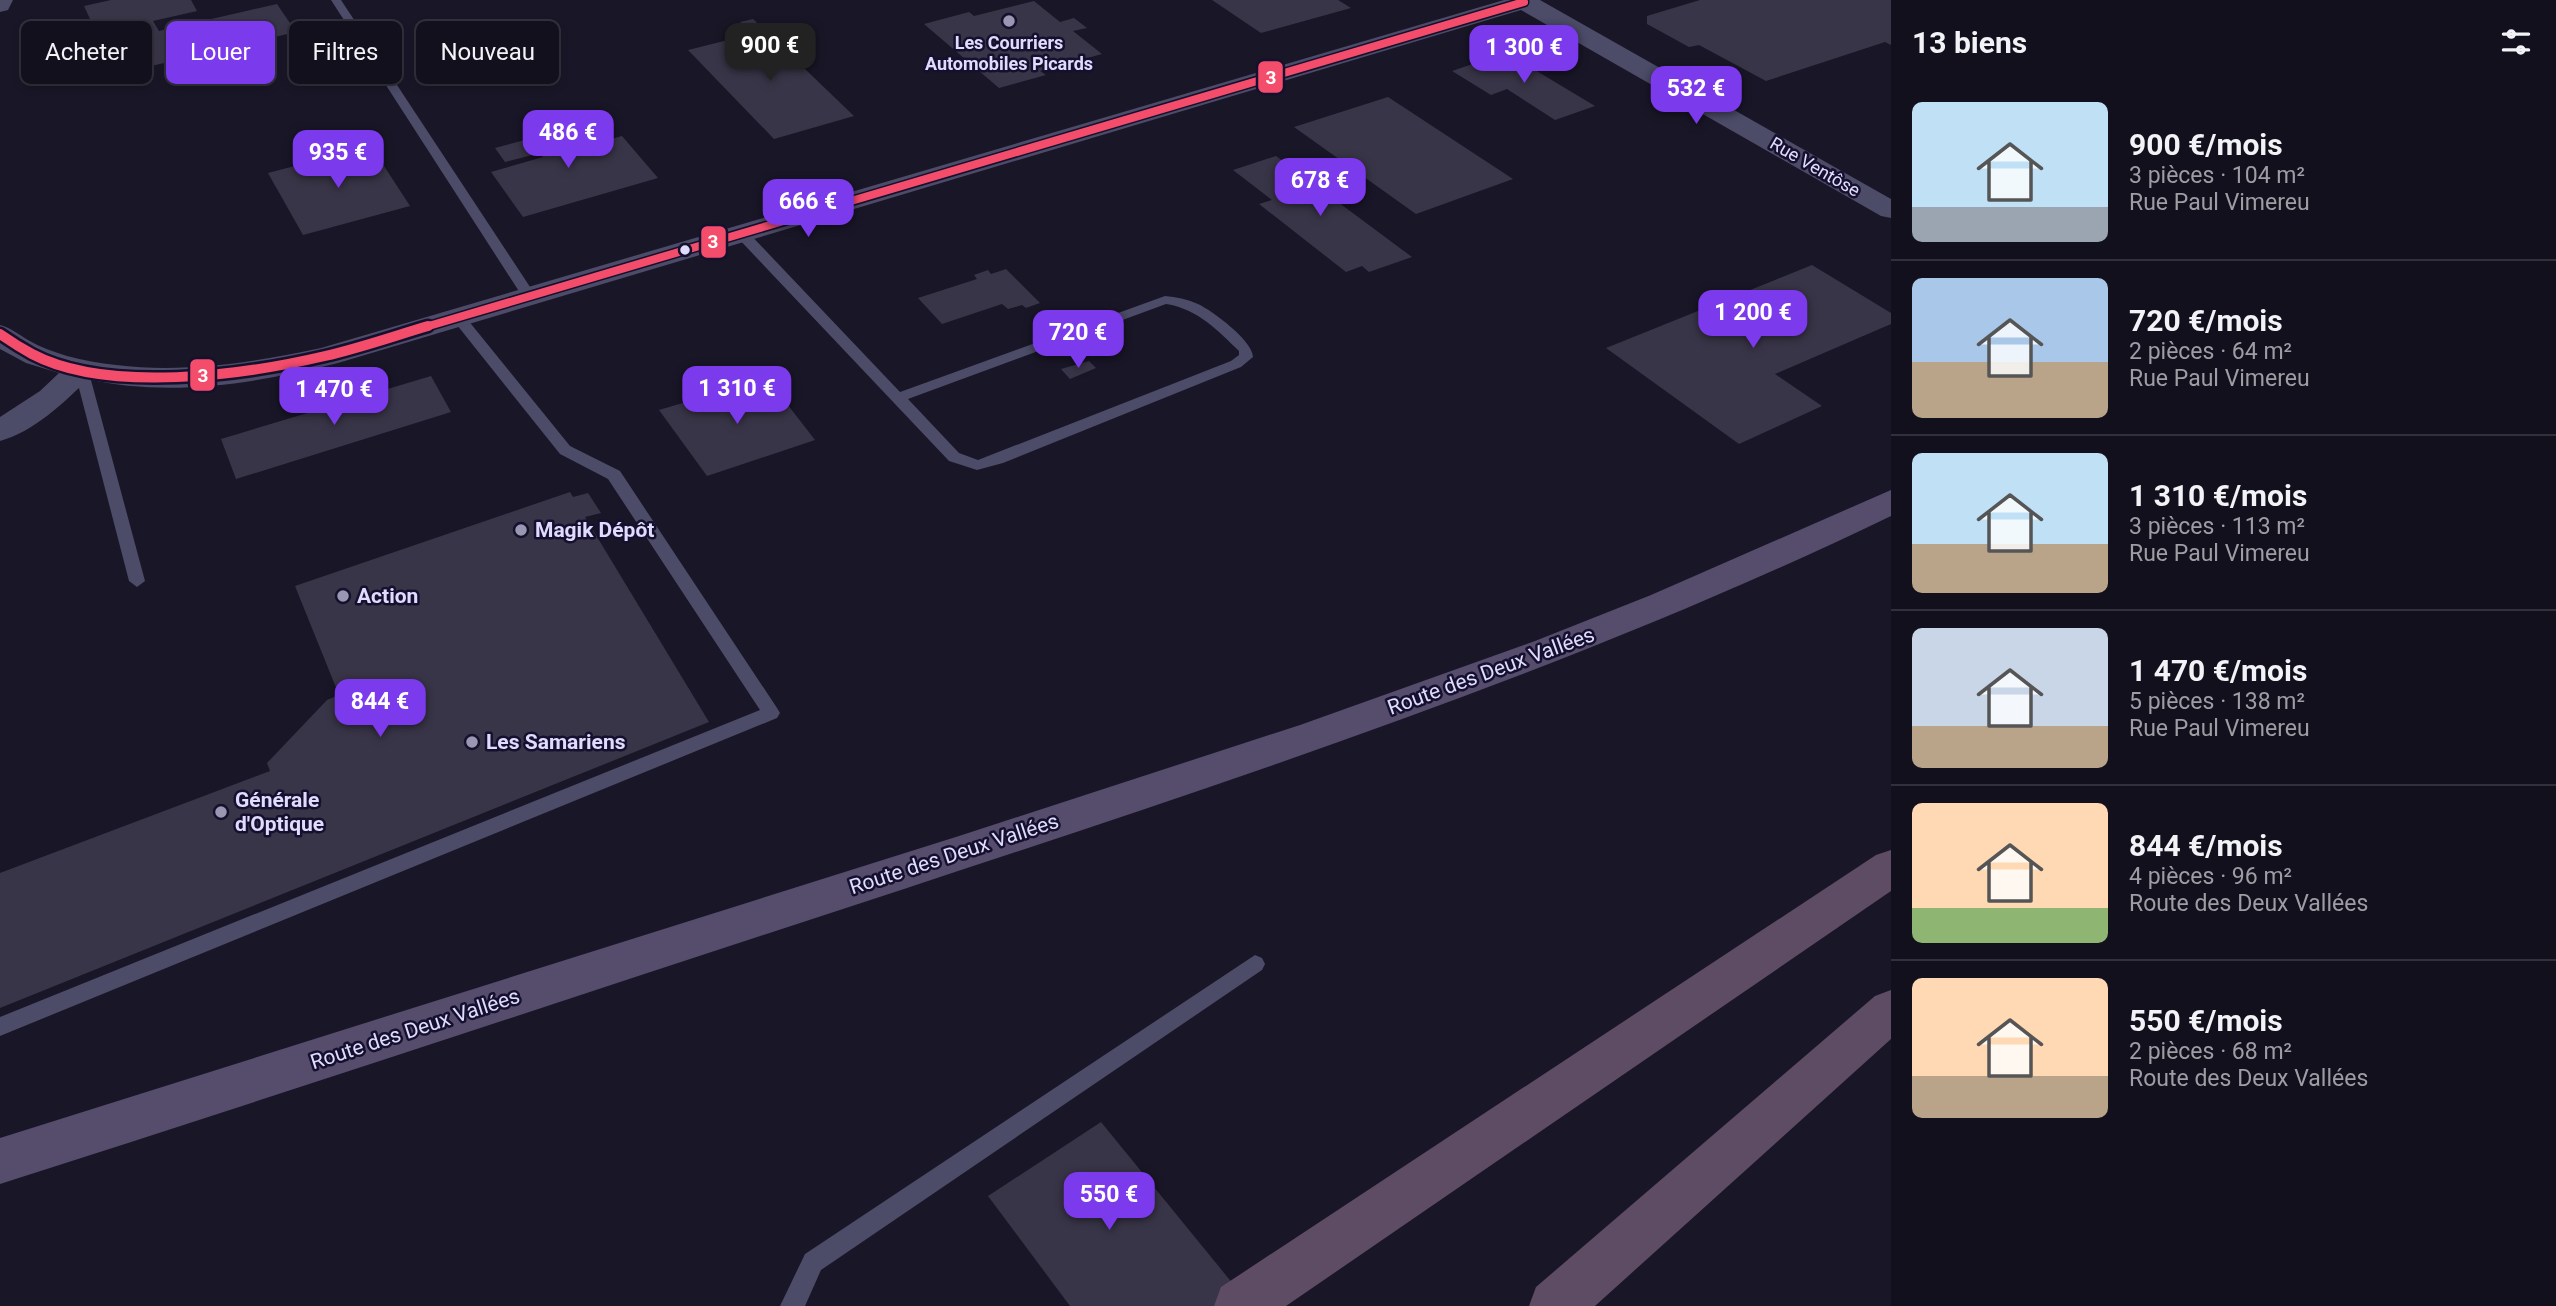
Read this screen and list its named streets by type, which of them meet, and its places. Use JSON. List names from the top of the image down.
{
  "streets": {
    "main road": ["Route des Deux Vallées"],
    "street": ["Rue Ventôse"]
  },
  "places": [
    "Les Courriers Automobiles Picards",
    "Magik Dépôt",
    "Action",
    "Les Samariens",
    "Générale d'Optique"
  ],
  "lines": ["transit line 3"],
  "page": {
    "heading": "13 biens",
    "chip": [
      "Acheter",
      "Louer",
      "Filtres",
      "Nouveau"
    ],
    "price": [
      "900 €",
      "1 300 €",
      "532 €",
      "486 €",
      "935 €",
      "678 €",
      "666 €",
      "1 200 €",
      "720 €",
      "1 310 €",
      "1 470 €",
      "844 €",
      "550 €"
    ],
    "list": [
      {
        "name": "900 €/mois",
        "note": "3 pièces · 104 m² · Rue Paul Vimereu"
      },
      {
        "name": "720 €/mois",
        "note": "2 pièces · 64 m² · Rue Paul Vimereu"
      },
      {
        "name": "1 310 €/mois",
        "note": "3 pièces · 113 m² · Rue Paul Vimereu"
      },
      {
        "name": "1 470 €/mois",
        "note": "5 pièces · 138 m² · Rue Paul Vimereu"
      },
      {
        "name": "844 €/mois",
        "note": "4 pièces · 96 m² · Route des Deux Vallées"
      },
      {
        "name": "550 €/mois",
        "note": "2 pièces · 68 m² · Route des Deux Vallées"
      }
    ]
  }
}
